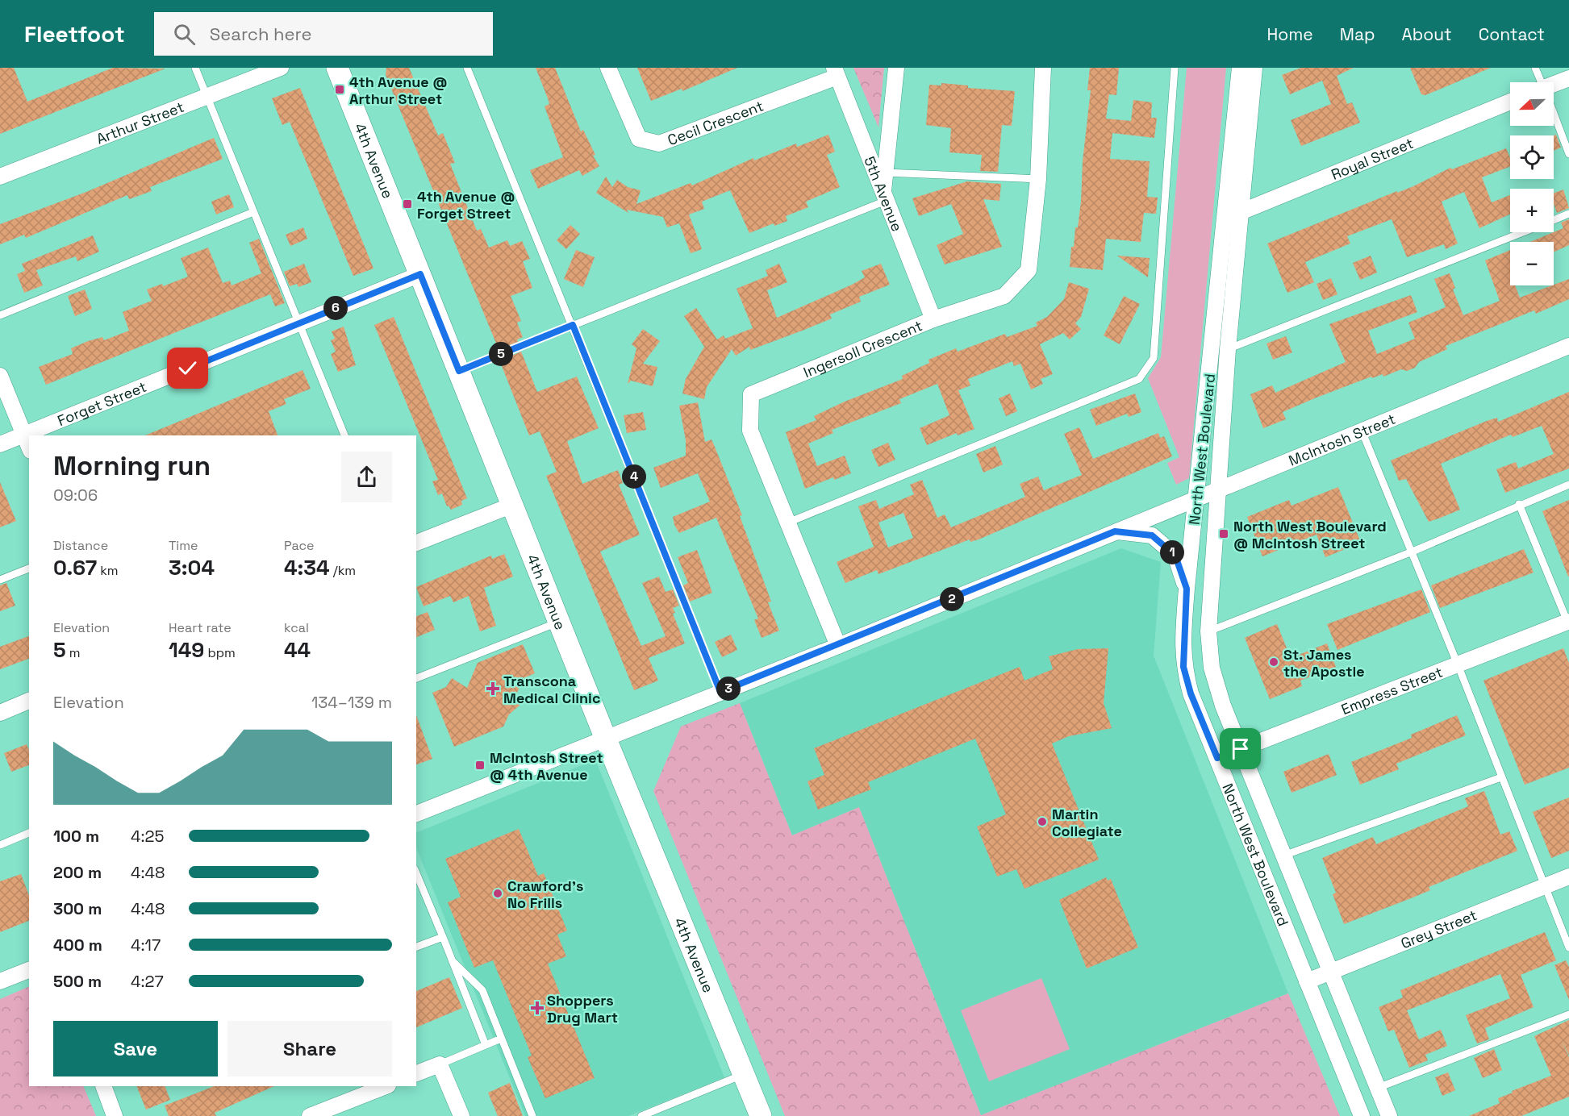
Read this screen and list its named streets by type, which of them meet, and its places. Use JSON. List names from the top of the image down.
{
  "streets": {
    "street": [
      "Cecil Crescent",
      "Arthur Street",
      "Royal Street",
      "4th Avenue",
      "5th Avenue",
      "Ingersoll Crescent",
      "Forget Street",
      "McIntosh Street",
      "North West Boulevard",
      "Empress Street",
      "Grey Street"
    ]
  },
  "crossings": [
    ["Cecil Crescent", "5th Avenue"],
    ["Royal Street", "North West Boulevard"],
    ["4th Avenue", "Forget Street"],
    ["4th Avenue", "McIntosh Street"],
    ["5th Avenue", "Ingersoll Crescent"],
    ["Ingersoll Crescent", "McIntosh Street"],
    ["McIntosh Street", "North West Boulevard"],
    ["North West Boulevard", "Empress Street"],
    ["North West Boulevard", "Grey Street"]
  ],
  "places": {
    "transit": [
      "4th Avenue @ Arthur Street",
      "4th Avenue @ Forget Street",
      "North West Boulevard @ McIntosh Street",
      "McIntosh Street @ 4th Avenue"
    ],
    "other": ["St. James the Apostle", "Martin Collegiate", "Crawford's No Frills"],
    "health": ["Transcona Medical Clinic", "Shoppers Drug Mart"]
  },
  "north": "left",
  "page": {
    "header": "Fleetfoot",
    "search": "Search here",
    "nav": [
      "Home",
      "Map",
      "About",
      "Contact"
    ],
    "map_buttons": ["+", "−"],
    "pins": [
      "6",
      "5",
      "4",
      "1",
      "2",
      "3"
    ],
    "heading": ["Morning run", "09:06"],
    "stats": [
      ["Distance", "0.67 km"],
      ["Time", "3:04"],
      ["Pace", "4:34 /km"],
      ["Elevation", "5 m"],
      ["Heart rate", "149 bpm"],
      ["kcal", "44"]
    ],
    "chart": ["Elevation", "134–139 m"],
    "list": [
      {
        "name": "100 m",
        "note": "4:25"
      },
      {
        "name": "200 m",
        "note": "4:48"
      },
      {
        "name": "300 m",
        "note": "4:48"
      },
      {
        "name": "400 m",
        "note": "4:17"
      },
      {
        "name": "500 m",
        "note": "4:27"
      }
    ],
    "buttons": ["Save", "Share"]
  }
}
